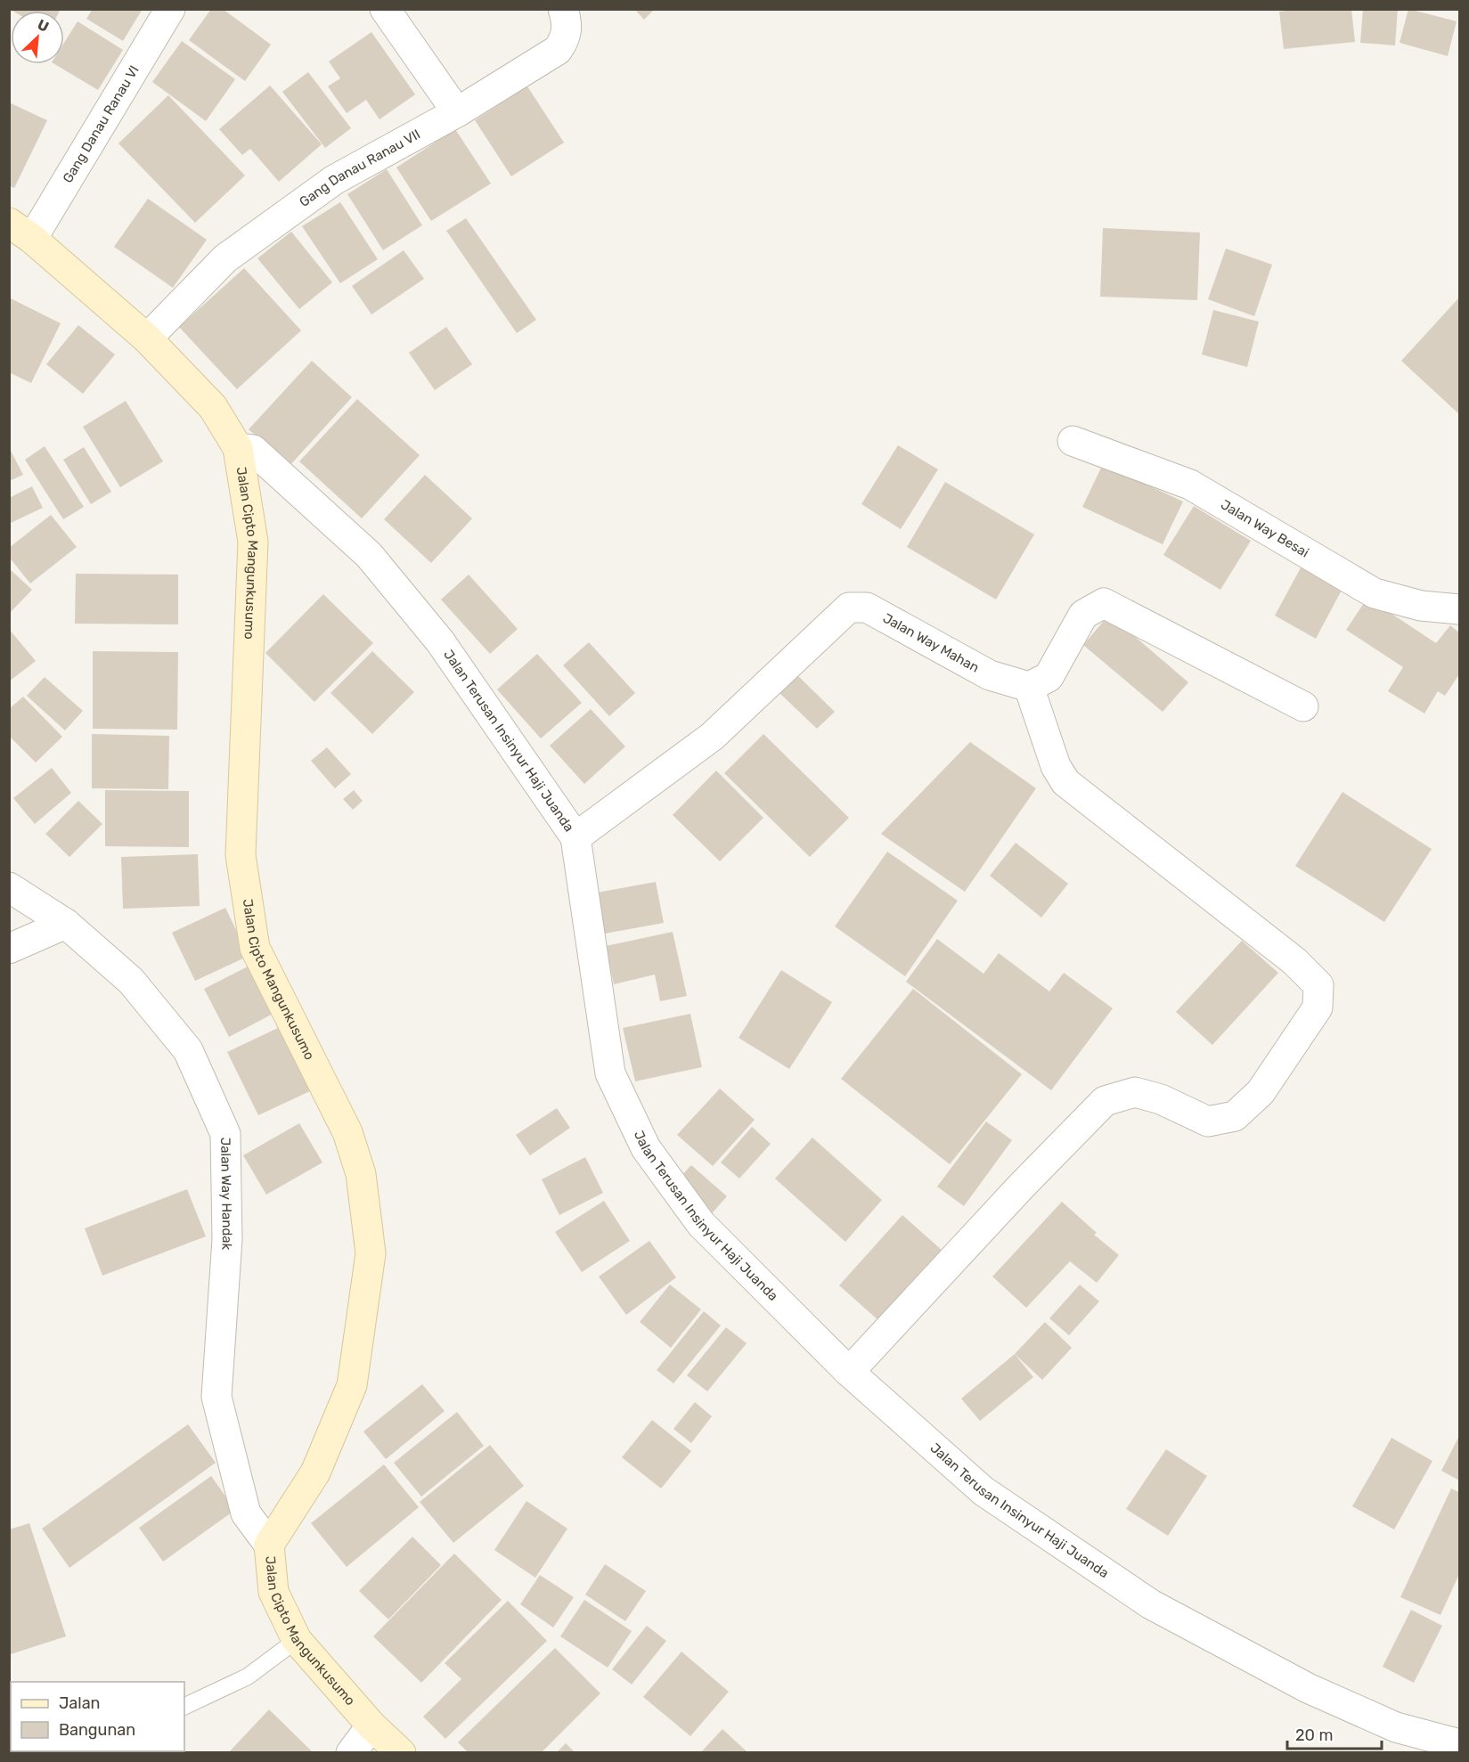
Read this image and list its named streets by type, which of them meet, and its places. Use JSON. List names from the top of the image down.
{
  "streets": {
    "street": [
      "Gang Danau Ranau VI",
      "Gang Danau Ranau VII",
      "Jalan Way Besai",
      "Jalan Cipto Mangunkusumo",
      "Jalan Way Mahan",
      "Jalan Terusan Insinyur Haji Juanda",
      "Jalan Way Handak"
    ]
  },
  "crossings": [
    ["Gang Danau Ranau VI", "Jalan Cipto Mangunkusumo"],
    ["Gang Danau Ranau VII", "Jalan Cipto Mangunkusumo"],
    ["Jalan Cipto Mangunkusumo", "Jalan Terusan Insinyur Haji Juanda"],
    ["Jalan Cipto Mangunkusumo", "Jalan Way Handak"],
    ["Jalan Way Mahan", "Jalan Terusan Insinyur Haji Juanda"]
  ],
  "legend": ["Jalan", "Bangunan"],
  "scale_bar": "20 m",
  "north": "top right"
}
